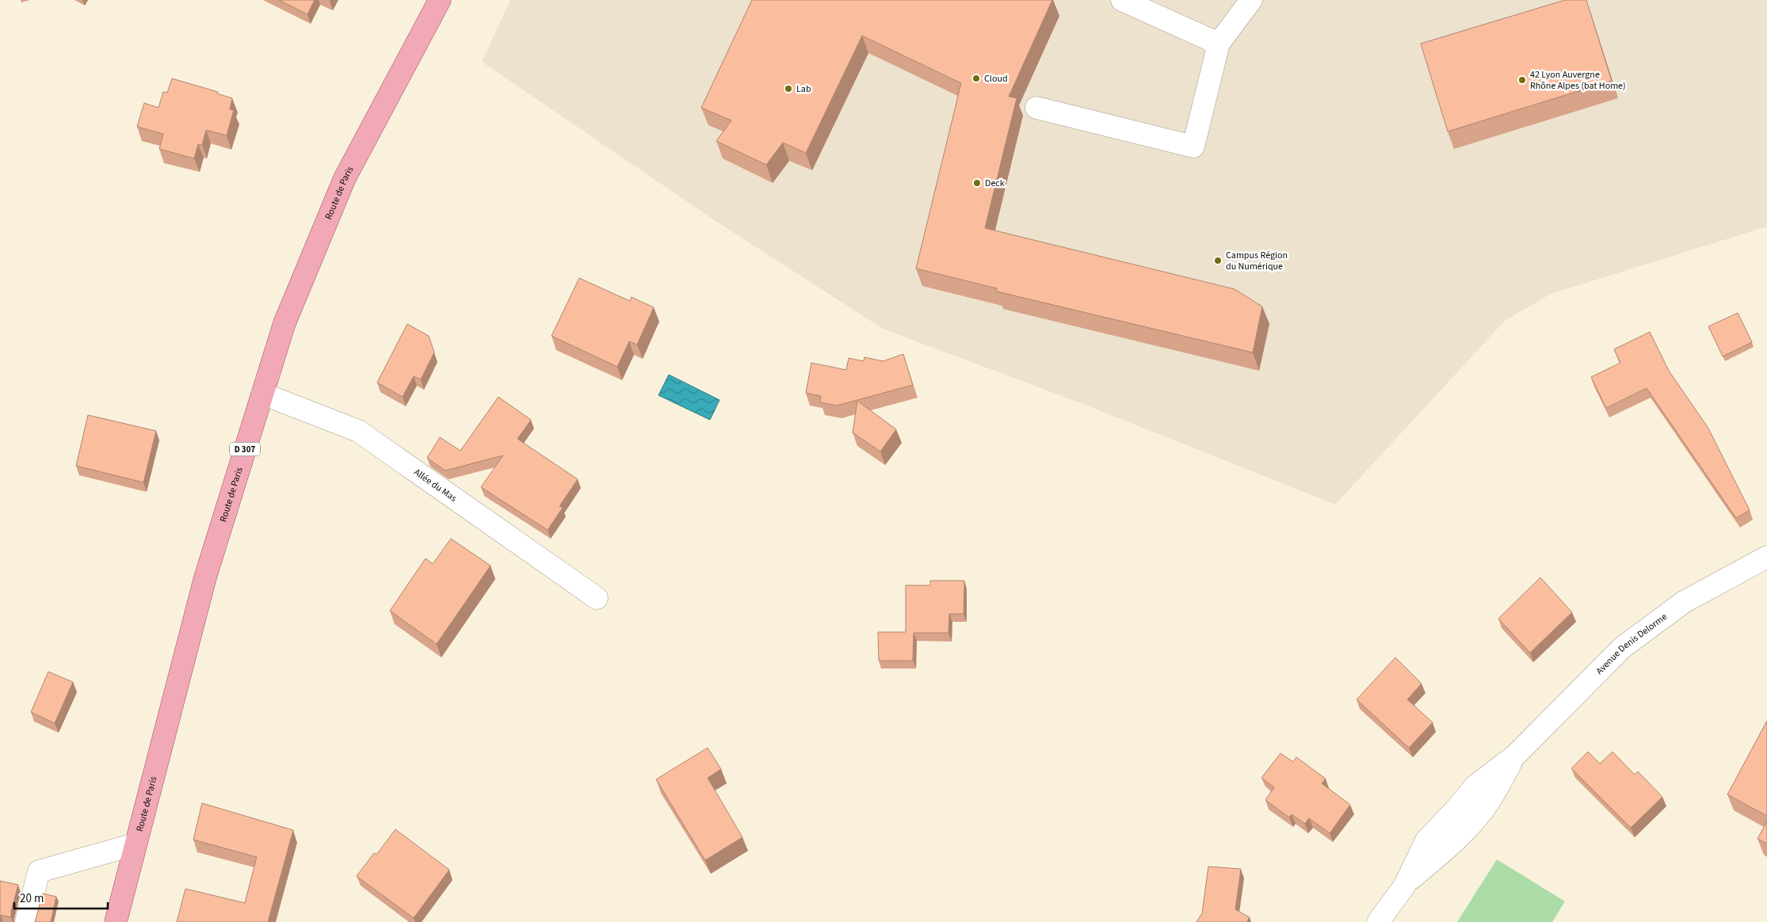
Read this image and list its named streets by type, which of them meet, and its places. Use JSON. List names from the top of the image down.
{
  "streets": {
    "main road": ["Route de Paris", "D 307"],
    "street": ["Allée du Mas", "Avenue Denis Delorme"]
  },
  "crossings": [
    ["Route de Paris", "Allée du Mas"]
  ],
  "places": [
    "Cloud",
    "42 Lyon Auvergne Rhône Alpes (bat Home)",
    "Lab",
    "Deck",
    "Campus Région du Numérique"
  ],
  "scale_bar": "20 m"
}
